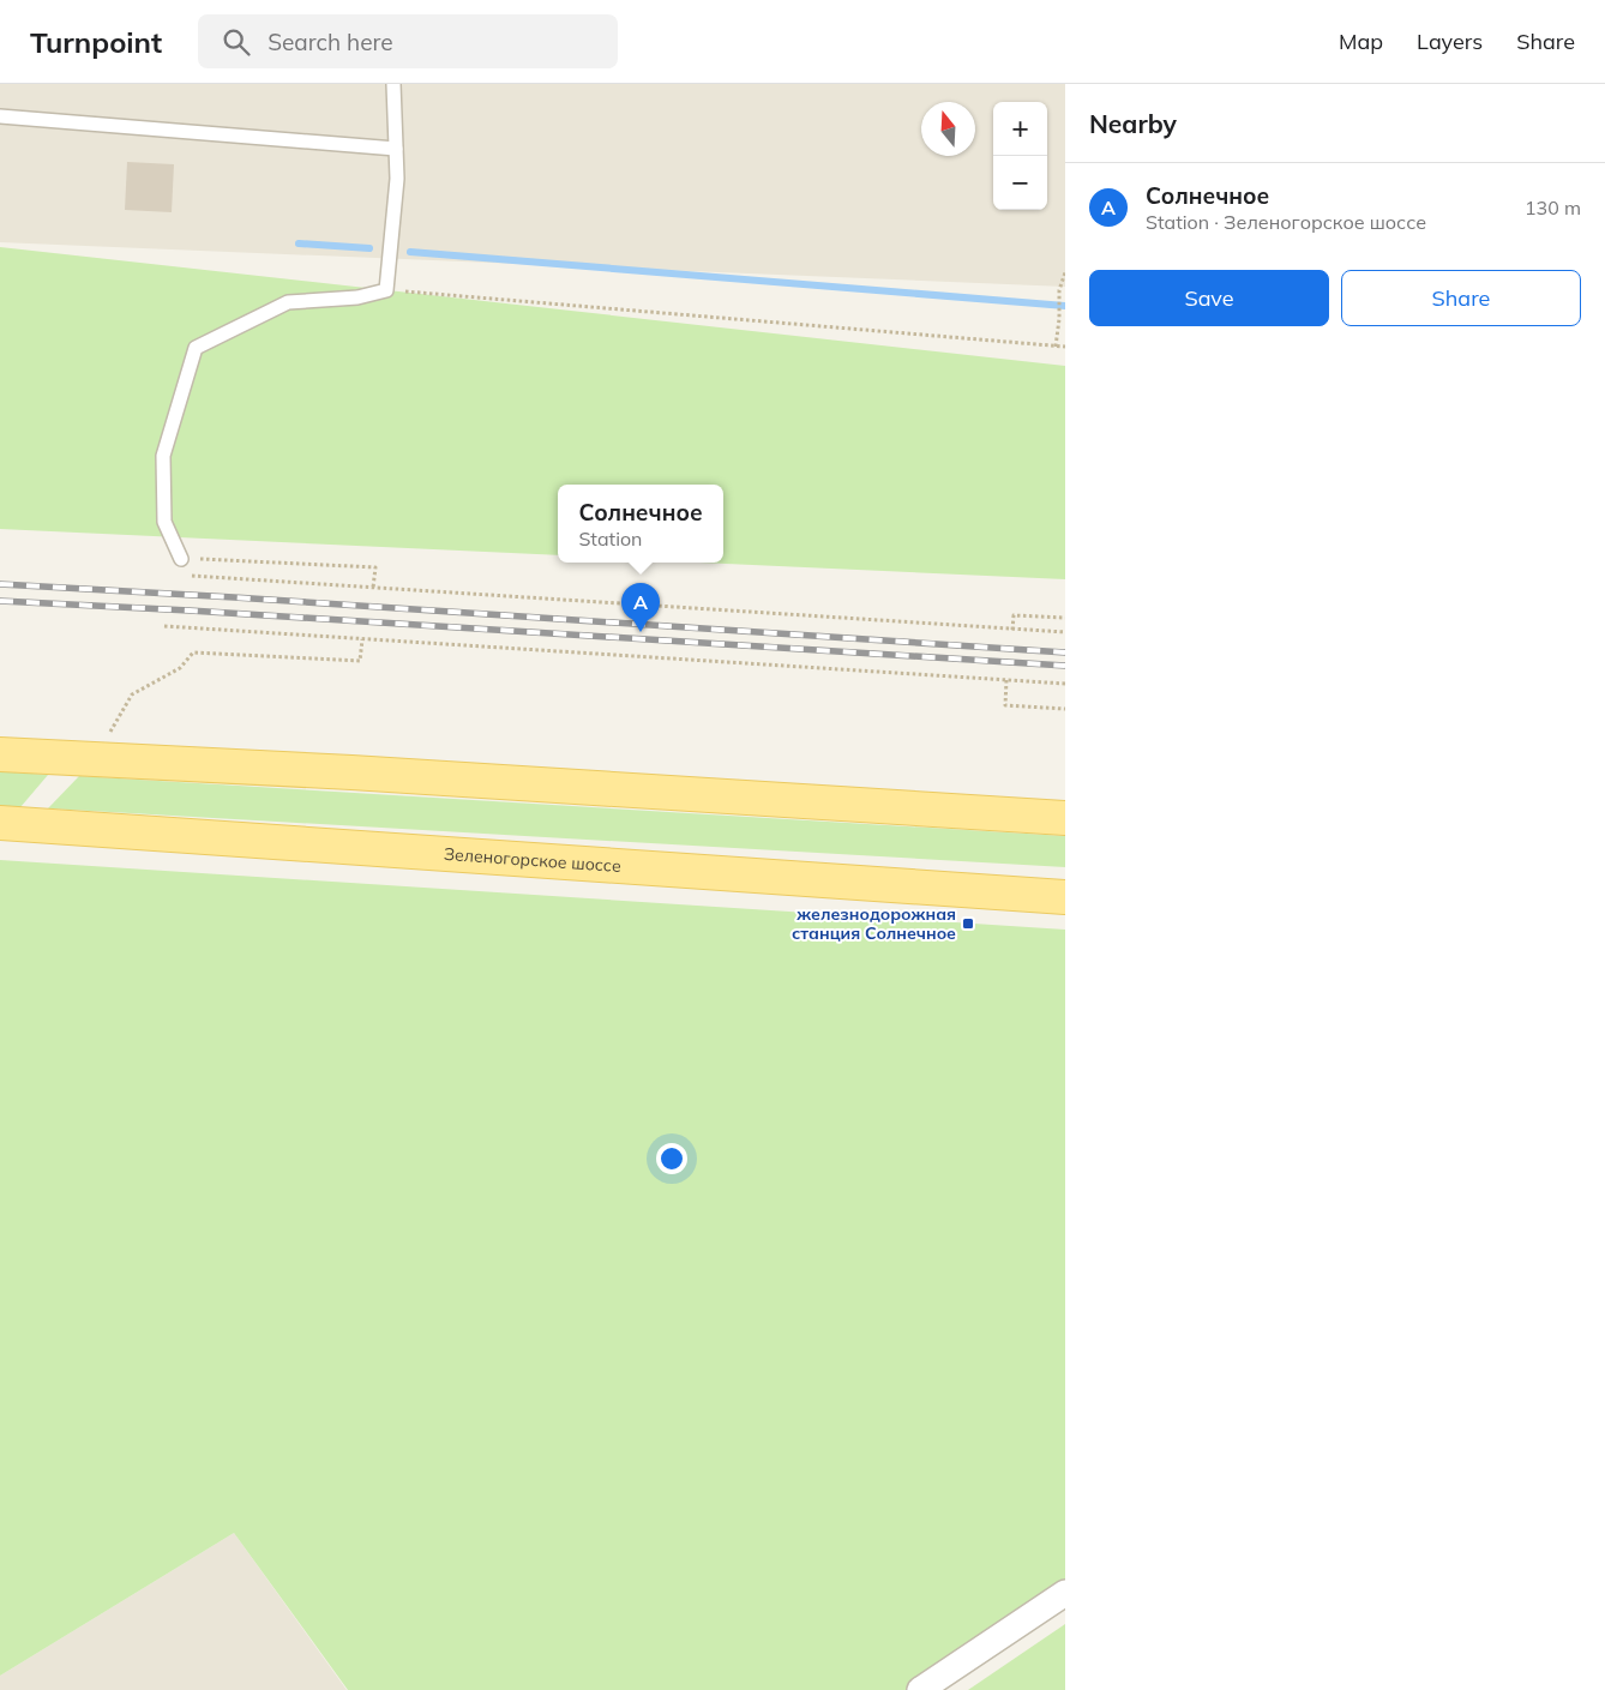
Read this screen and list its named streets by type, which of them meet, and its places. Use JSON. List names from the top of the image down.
{
  "streets": {
    "main road": ["Зеленогорское шоссе"]
  },
  "places": {
    "transit": ["железнодорожная станция Солнечное"]
  },
  "north": "top",
  "page": {
    "header": "Turnpoint",
    "search": "Search here",
    "nav": ["Map", "Layers", "Share"],
    "heading": "Nearby",
    "map_buttons": ["+", "−"],
    "list": [
      {
        "mark": "A",
        "name": "Солнечное",
        "note": "Station · Зеленогорское шоссе",
        "value": "130 m"
      }
    ],
    "buttons": ["Save", "Share"],
    "popup": ["Солнечное", "Station"],
    "pins": "A"
  }
}
